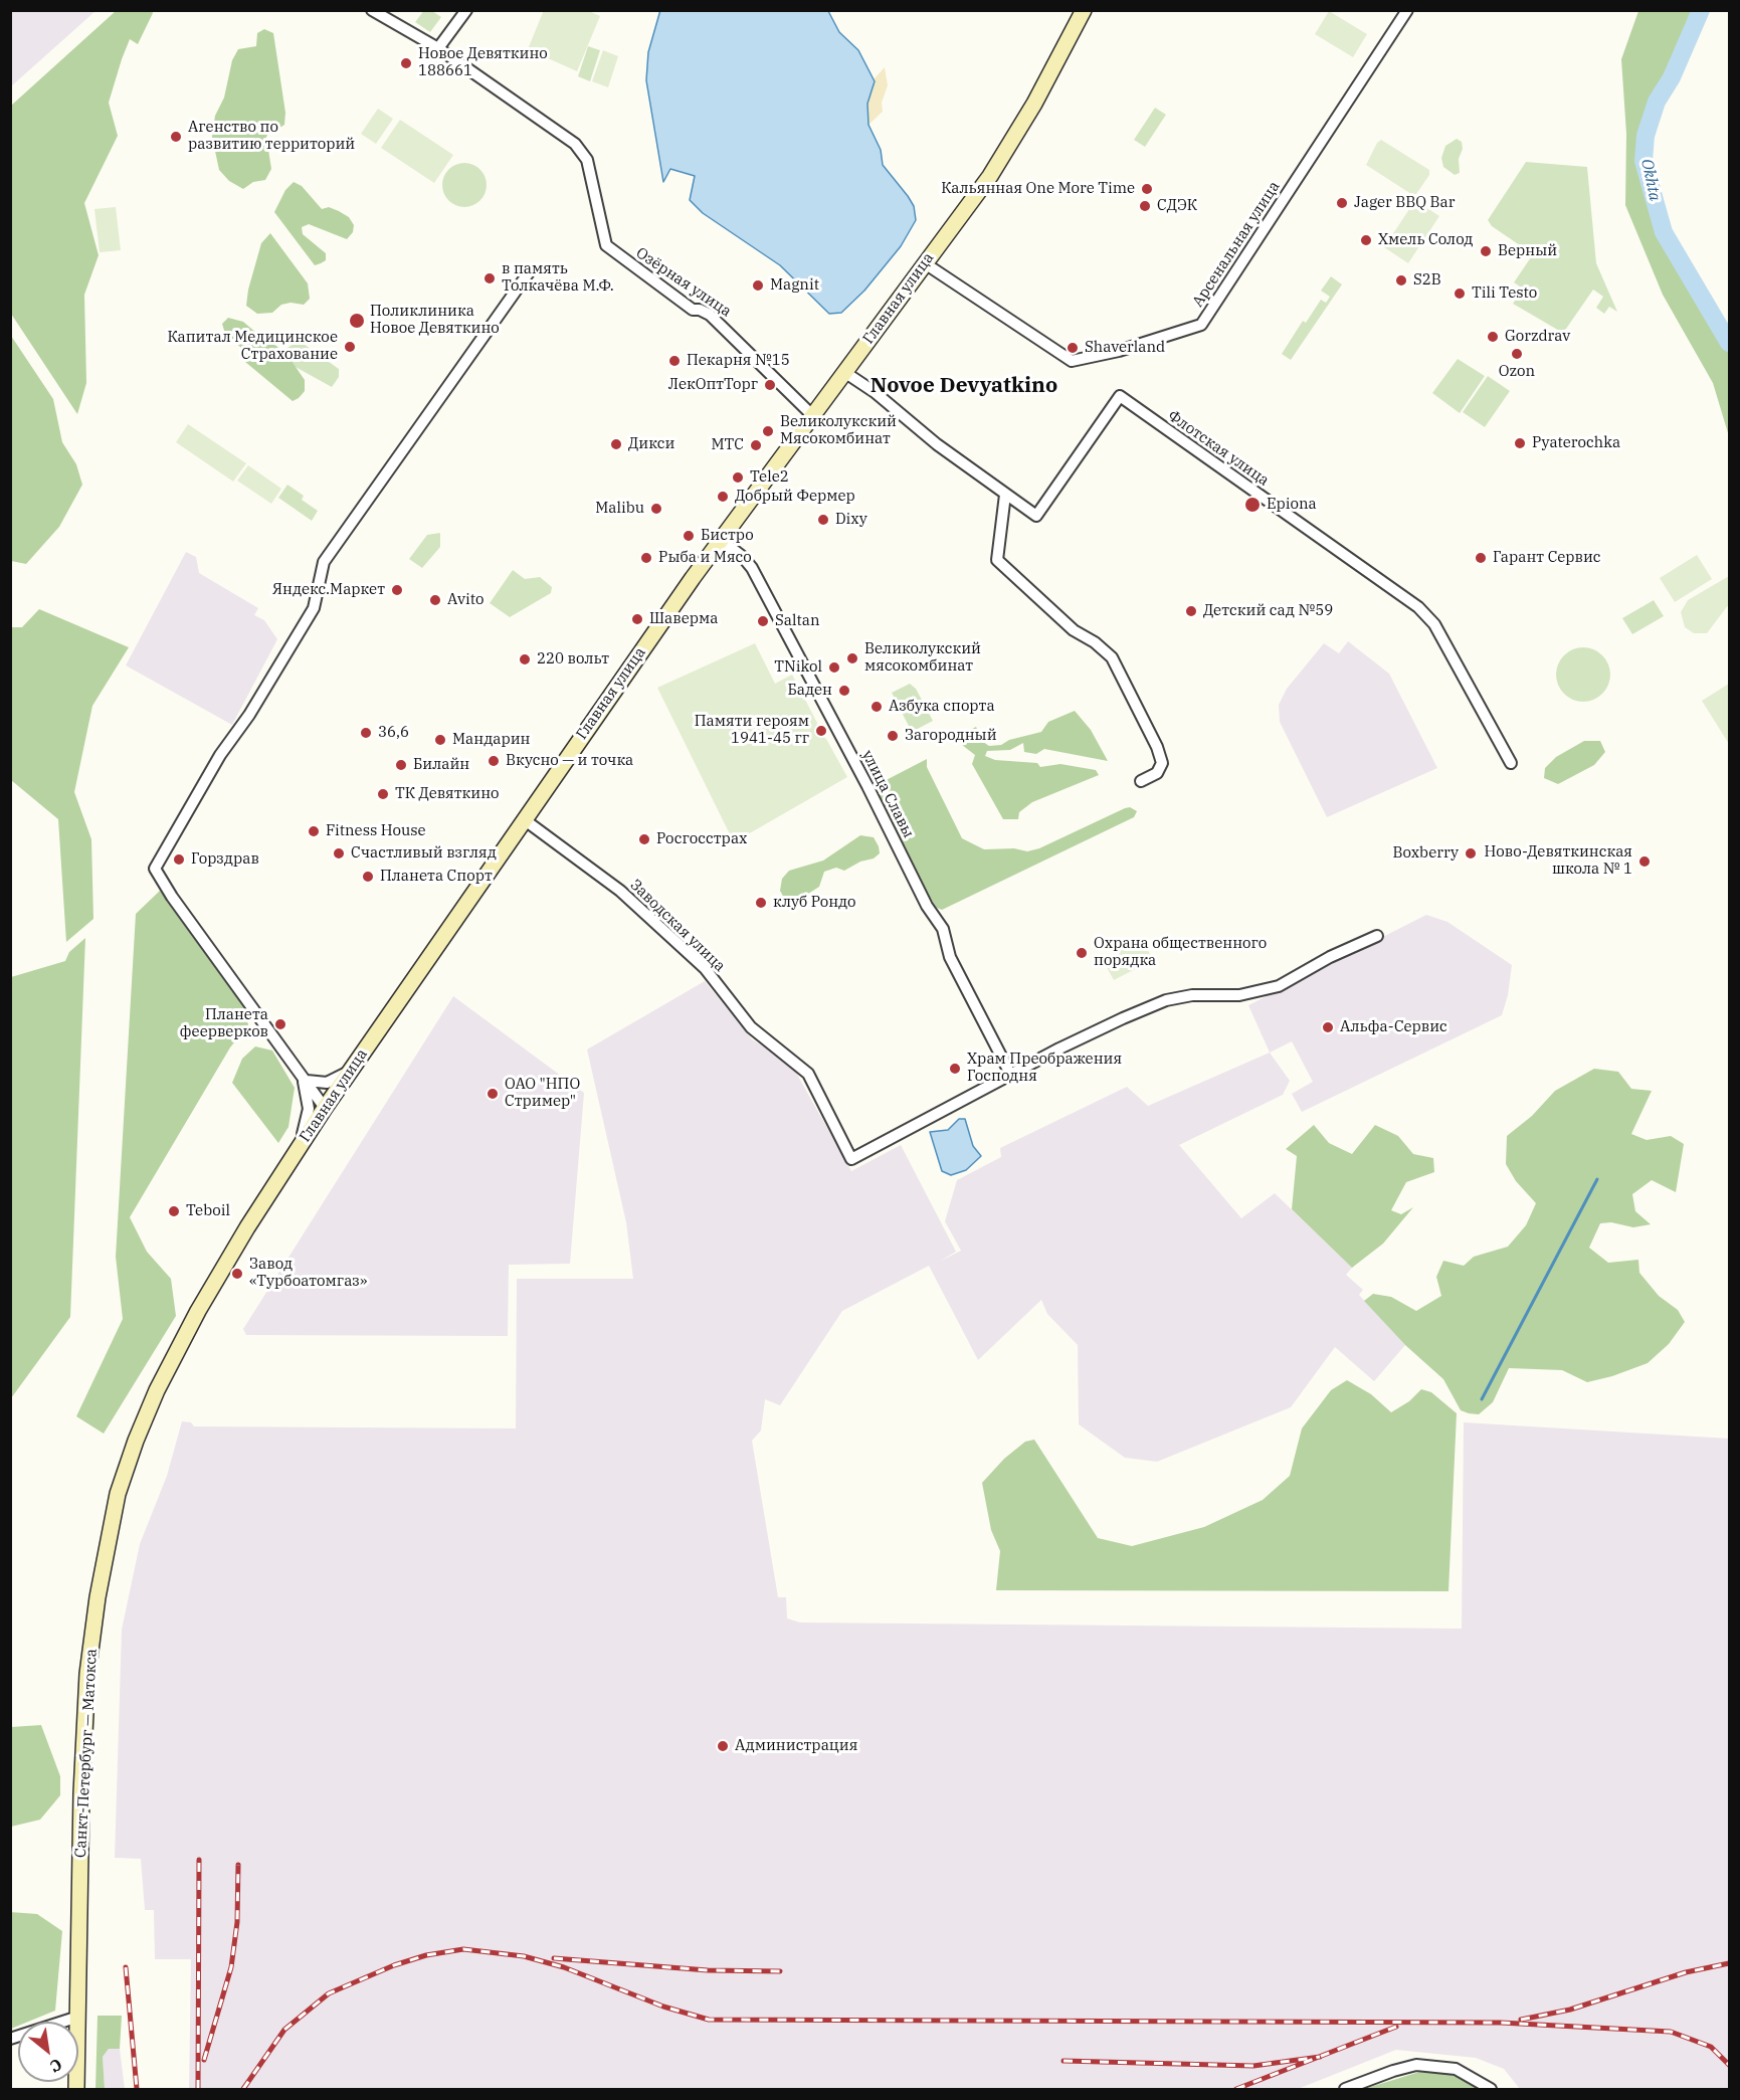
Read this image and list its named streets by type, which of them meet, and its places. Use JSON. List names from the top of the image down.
{
  "streets": {
    "main road": ["Главная улица", "Санкт-Петербург — Матокса"],
    "street": [
      "Арсенальная улица",
      "Озёрная улица",
      "Флотская улица",
      "улица Славы",
      "Заводская улица"
    ]
  },
  "crossings": [
    ["Арсенальная улица", "Главная улица"],
    ["Озёрная улица", "Главная улица"],
    ["Главная улица", "улица Славы"],
    ["Главная улица", "Заводская улица"],
    ["Главная улица", "Санкт-Петербург — Матокса"],
    ["улица Славы", "Заводская улица"]
  ],
  "districts": ["Novoe Devyatkino"],
  "water": ["Okhta"],
  "places": [
    "Новое Девяткино 188661",
    "Агенство по развитию территорий",
    "Кальянная One More Time",
    "Jager BBQ Bar",
    "СДЭК",
    "Хмель Солод",
    "Верный",
    "в память Толкачёва М.Ф.",
    "S2B",
    "Magnit",
    "Tili Testo",
    "Поликлиника Новое Девяткино",
    "Gorzdrav",
    "Капитал Медицинское Страхование",
    "Shaverland",
    "Ozon",
    "Пекарня №15",
    "ЛекОптТорг",
    "Великолукский Мясокомбинат",
    "Pyaterochka",
    "Дикси",
    "МТС",
    "Tele2",
    "Добрый Фермер",
    "Epiona",
    "Malibu",
    "Dixy",
    "Бистро",
    "Рыба и Мясо",
    "Гарант Сервис",
    "Яндекс.Маркет",
    "Avito",
    "Детский сад №59",
    "Шаверма",
    "Saltan",
    "Великолукский мясокомбинат",
    "220 вольт",
    "ТNikol",
    "Баден",
    "Азбука спорта",
    "Памяти героям 1941-45 гг",
    "36,6",
    "Загородный",
    "Мандарин",
    "Вкусно — и точка",
    "Билайн",
    "ТК Девяткино",
    "Fitness House",
    "Росгосстрах",
    "Счастливый взгляд",
    "Boxberry",
    "Горздрав",
    "Ново-Девяткинская школа № 1",
    "Планета Спорт",
    "клуб Рондо",
    "Охрана общественного порядка",
    "Планета феерверков",
    "Альфа-Сервис",
    "Храм Преображения Господня",
    "ОАО \"НПО Стример\"",
    "Teboil",
    "Завод «Турбоатомгаз»",
    "Администрация"
  ],
  "north": "bottom right"
}
